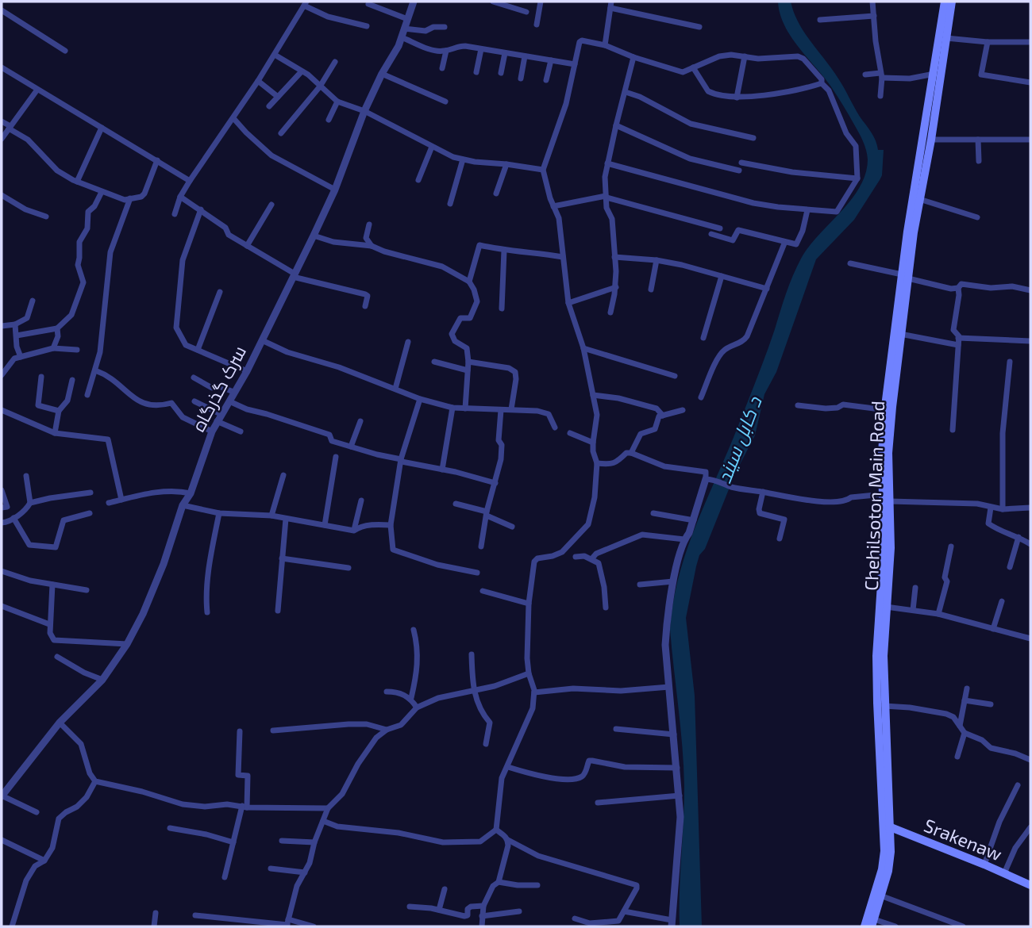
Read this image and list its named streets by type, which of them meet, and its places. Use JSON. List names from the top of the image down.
{
  "streets": {
    "main road": ["Chehilsoton Main Road", "Srakenaw"],
    "street": ["سرک گذرگاه"]
  },
  "crossings": [
    ["Chehilsoton Main Road", "Srakenaw"]
  ],
  "water": ["د کابل سيند"]
}
